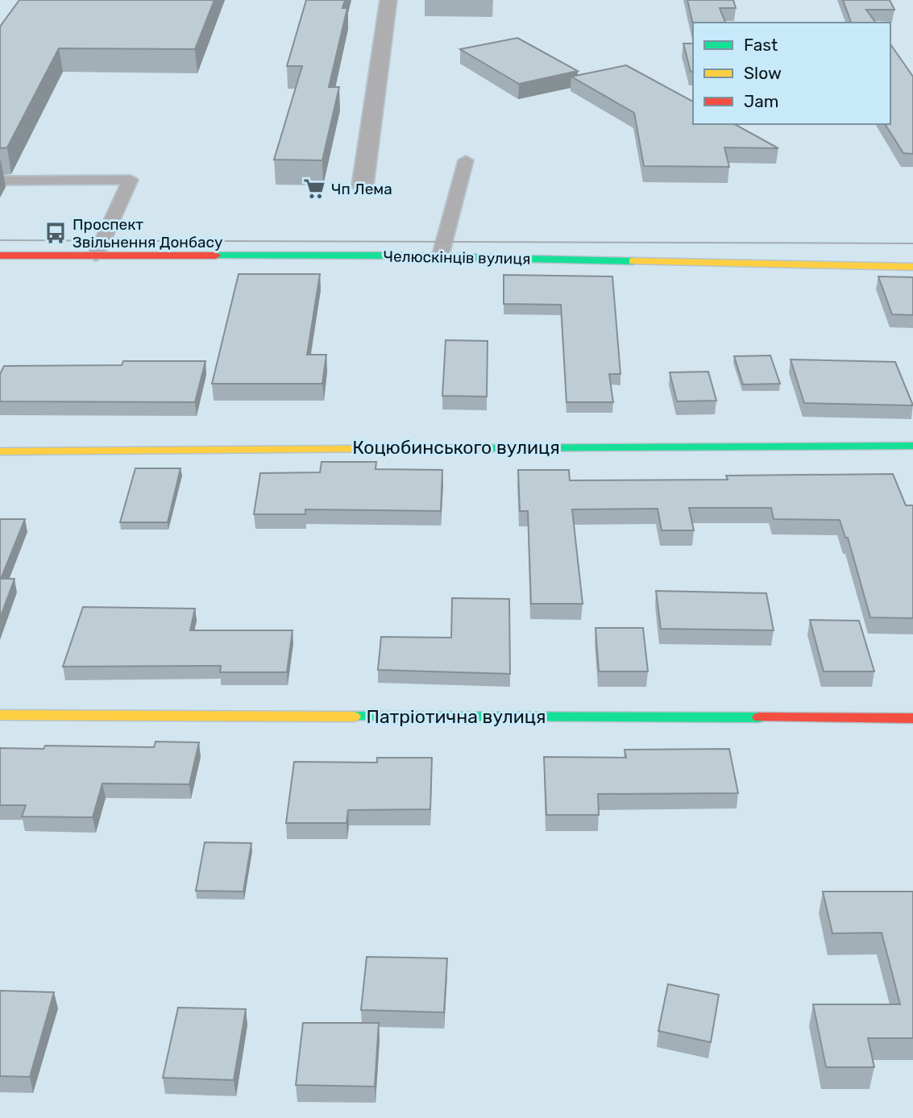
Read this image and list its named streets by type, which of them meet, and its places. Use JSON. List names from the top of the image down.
{
  "streets": {
    "street": ["Челюскінців вулиця", "Коцюбинського вулиця", "Патріотична вулиця"]
  },
  "places": {
    "supermarket": ["Чп Лема"],
    "bus stop": ["Проспект Звільнення Донбасу"]
  },
  "legend": ["Fast", "Slow", "Jam"]
}
